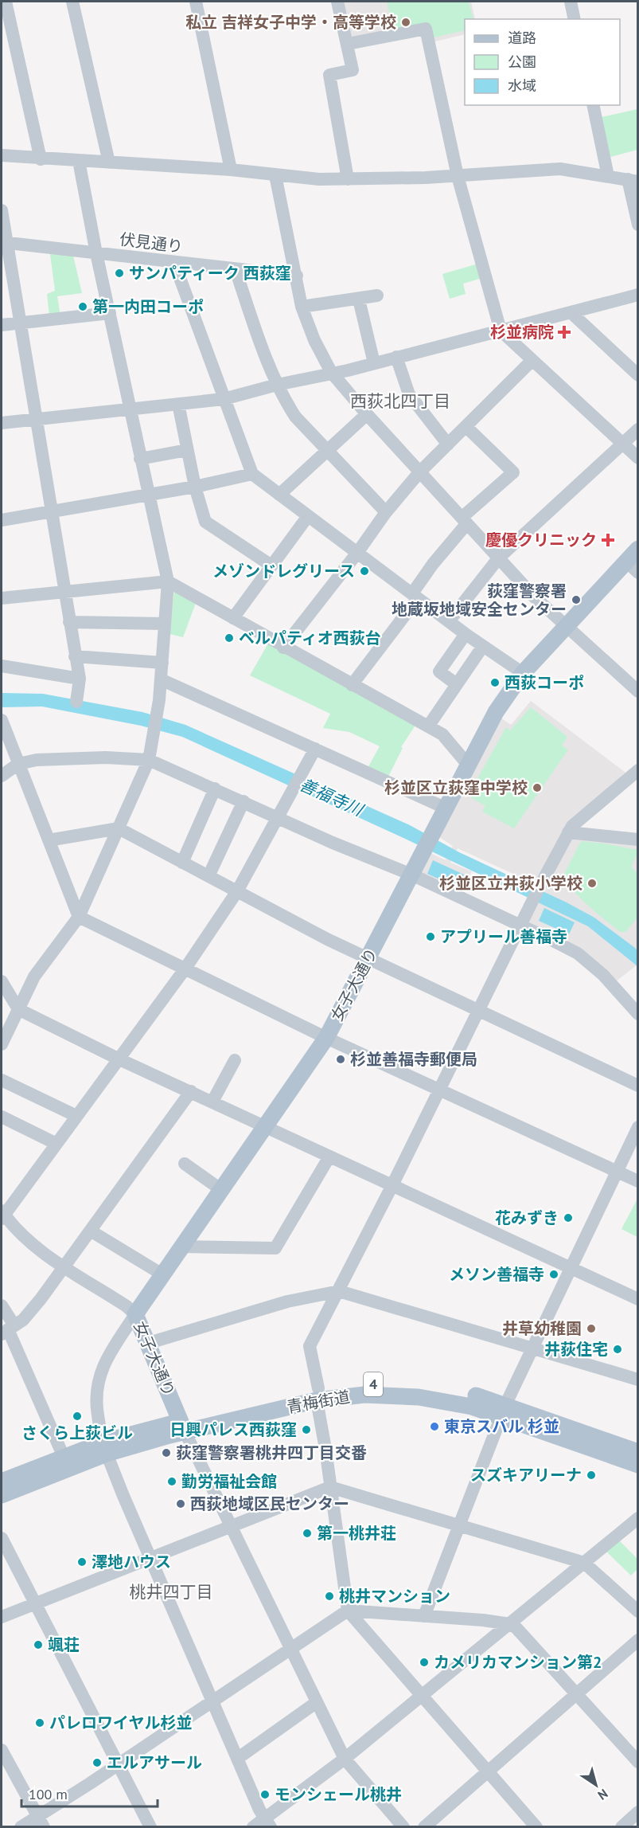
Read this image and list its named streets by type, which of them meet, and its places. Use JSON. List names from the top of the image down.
{
  "streets": {
    "main road": ["女子大通り", "4", "青梅街道"],
    "street": ["伏見通り"]
  },
  "crossings": [
    ["女子大通り", "青梅街道"]
  ],
  "districts": ["西荻北四丁目", "桃井四丁目"],
  "water": ["善福寺川"],
  "places": {
    "other": [
      "私立 吉祥女子中学・高等学校",
      "サンパティーク 西荻窪",
      "第一内田コーポ",
      "メゾンドレグリース",
      "荻窪警察署 地蔵坂地域安全センター",
      "ベルパティオ西荻台",
      "西荻コーポ",
      "杉並区立荻窪中学校",
      "杉並区立井荻小学校",
      "アプリール善福寺",
      "杉並善福寺郵便局",
      "花みずき",
      "メソン善福寺",
      "井草幼稚園",
      "井荻住宅",
      "さくら上荻ビル",
      "東京スバル 杉並",
      "日興パレス西荻窪",
      "荻窪警察署桃井四丁目交番",
      "スズキアリーナ",
      "勤労福祉会館",
      "西荻地域区民センター",
      "第一桃井荘",
      "澤地ハウス",
      "桃井マンション",
      "颯荘",
      "カメリカマンション第2",
      "パレロワイヤル杉並",
      "エルアサール",
      "モンシェール桃井"
    ],
    "health": ["杉並病院", "慶優クリニック"]
  },
  "legend": ["道路", "公園", "水域"],
  "scale_bar": "100 m",
  "north": "bottom right"
}
